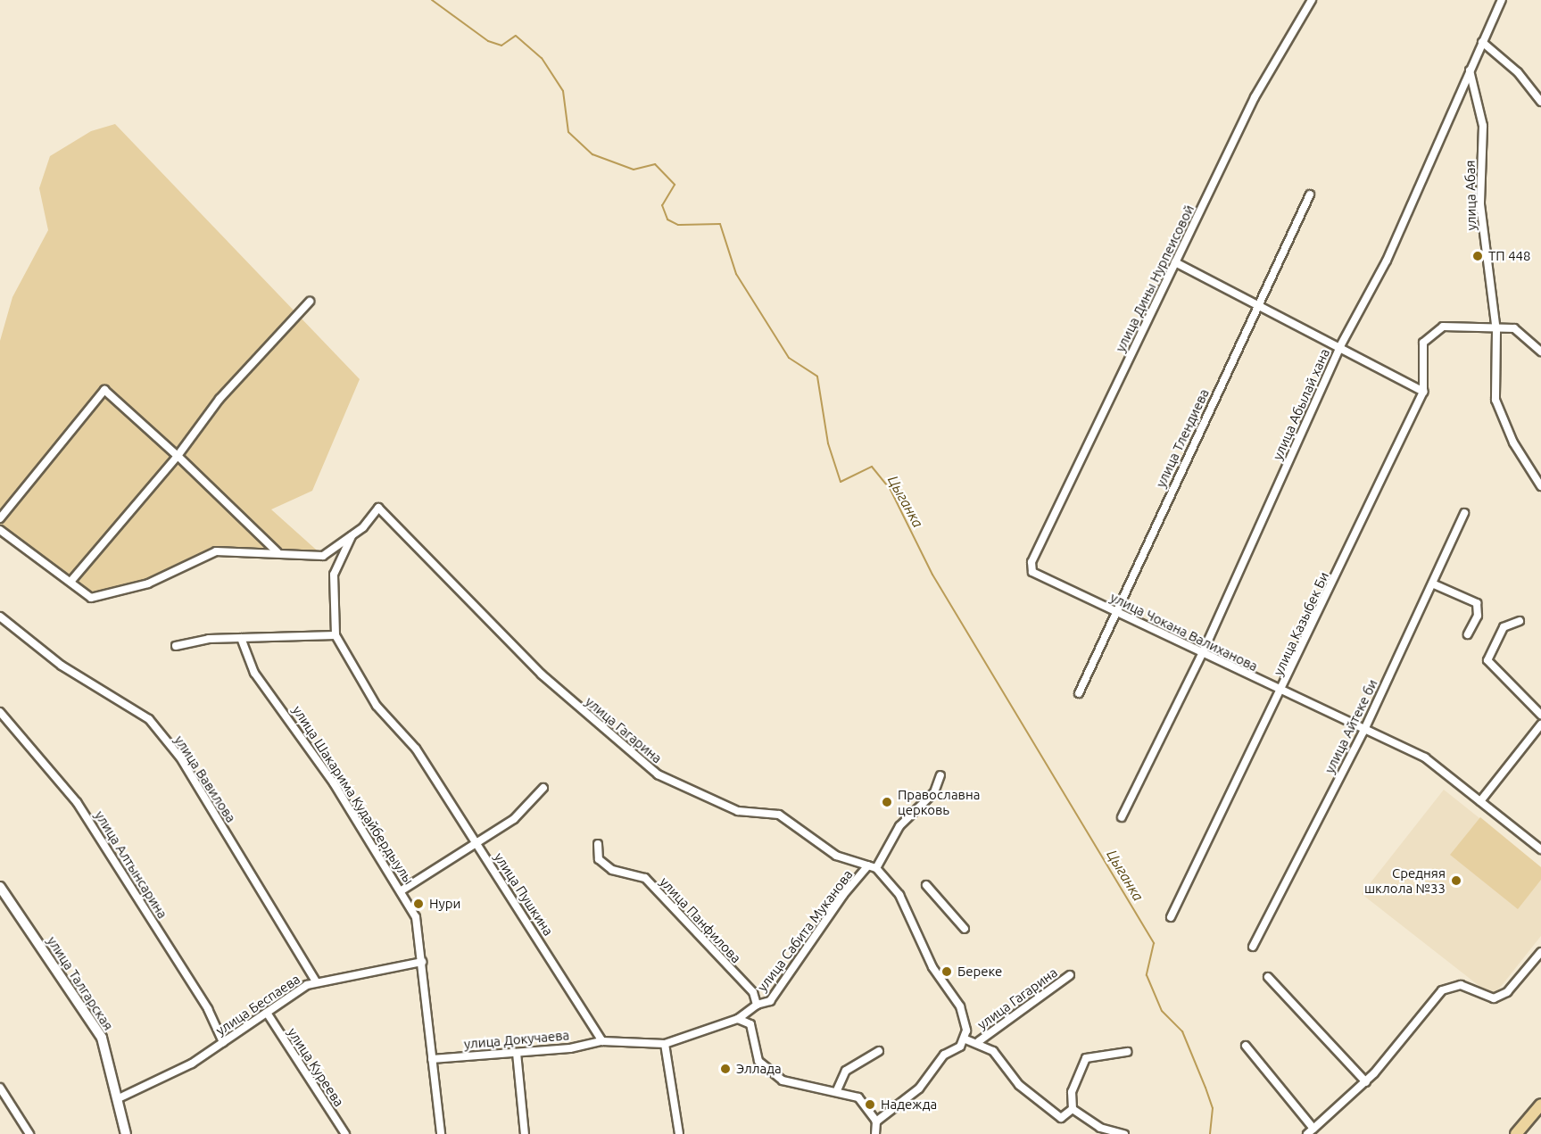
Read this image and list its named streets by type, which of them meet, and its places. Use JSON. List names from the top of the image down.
{
  "streets": {
    "street": [
      "улица Абая",
      "улица Дины Нурпеисовой",
      "улица Абылай хана",
      "улица Тлендиева",
      "улица Казыбек Би",
      "улица Чокана Валиханова",
      "улица Айтеке би",
      "улица Гагарина",
      "улица Вавилова",
      "улица Шакарима Кудайбердыулы",
      "улица Алтынсарина",
      "улица Пушкина",
      "улица Панфилова",
      "улица Сабита Муканова",
      "улица Талгарская",
      "улица Беспаева",
      "улица Докучаева",
      "улица Куреева"
    ]
  },
  "crossings": [
    ["улица Абая", "улица Абылай хана"],
    ["улица Абая", "улица Казыбек Би"],
    ["улица Дины Нурпеисовой", "улица Чокана Валиханова"],
    ["улица Абылай хана", "улица Чокана Валиханова"],
    ["улица Тлендиева", "улица Чокана Валиханова"],
    ["улица Казыбек Би", "улица Чокана Валиханова"],
    ["улица Чокана Валиханова", "улица Айтеке би"],
    ["улица Гагарина", "улица Пушкина"],
    ["улица Гагарина", "улица Сабита Муканова"],
    ["улица Вавилова", "улица Беспаева"],
    ["улица Шакарима Кудайбердыулы", "улица Беспаева"],
    ["улица Шакарима Кудайбердыулы", "улица Докучаева"],
    ["улица Алтынсарина", "улица Беспаева"],
    ["улица Пушкина", "улица Докучаева"],
    ["улица Панфилова", "улица Сабита Муканова"],
    ["улица Талгарская", "улица Беспаева"],
    ["улица Беспаева", "улица Куреева"]
  ],
  "water": ["Цыганка"],
  "places": [
    "ТП 448",
    "Православна церковь",
    "Средняя шклола №33",
    "Нури",
    "Береке",
    "Эллада",
    "Надежда"
  ]
}
